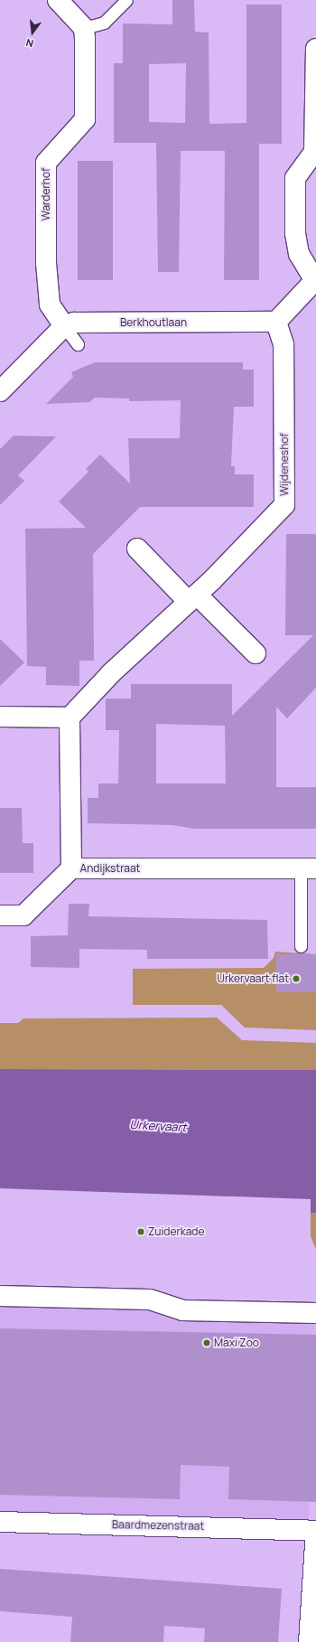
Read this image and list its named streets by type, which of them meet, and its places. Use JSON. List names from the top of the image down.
{
  "streets": {
    "street": [
      "Warderhof",
      "Berkhoutlaan",
      "Wijdeneshof",
      "Andijkstraat",
      "Baardmezenstraat"
    ]
  },
  "crossings": [
    ["Warderhof", "Berkhoutlaan"],
    ["Berkhoutlaan", "Wijdeneshof"]
  ],
  "water": ["Urkervaart"],
  "places": ["Urkervaart flat", "Zuiderkade", "Maxi Zoo"],
  "north": "bottom"
}
